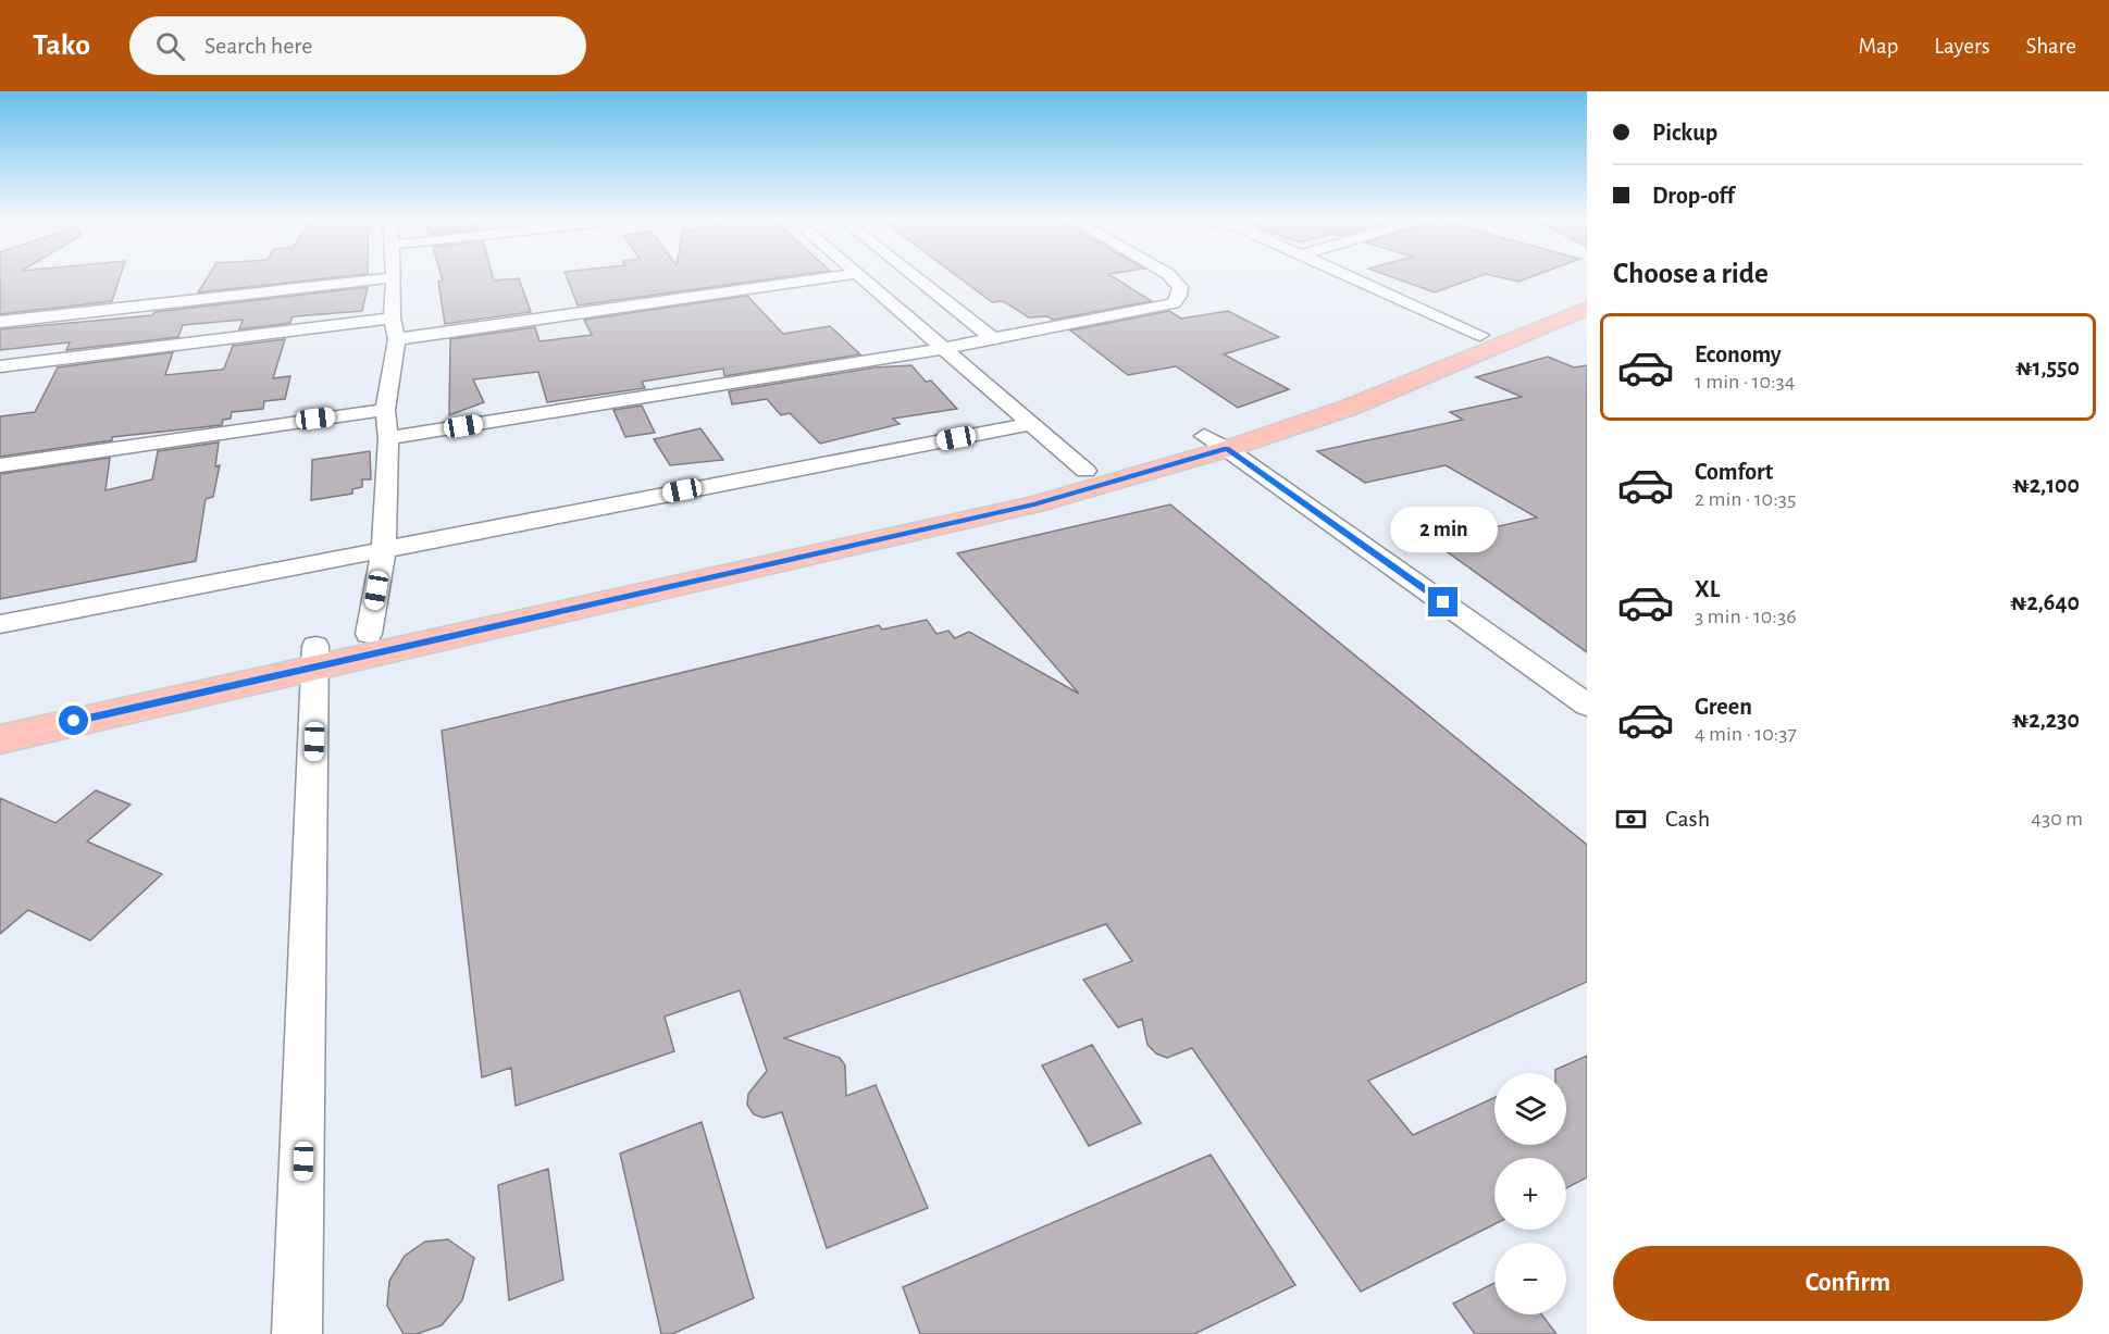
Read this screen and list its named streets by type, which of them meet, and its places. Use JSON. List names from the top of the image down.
{
  "page": {
    "header": "Tako",
    "search": "Search here",
    "nav": ["Map", "Layers", "Share"],
    "banner": ["Pickup", "Drop-off"],
    "heading": "Choose a ride",
    "list": [
      {
        "name": "Economy",
        "note": "1 min · 10:34",
        "value": "₦1,550"
      },
      {
        "name": "Comfort",
        "note": "2 min · 10:35",
        "value": "₦2,100"
      },
      {
        "name": "XL",
        "note": "3 min · 10:36",
        "value": "₦2,640"
      },
      {
        "name": "Green",
        "note": "4 min · 10:37",
        "value": "₦2,230"
      }
    ],
    "bubble": "2 min",
    "pay": ["Cash", "430 m"],
    "map_buttons": ["+", "−"],
    "buttons": "Confirm"
  }
}
